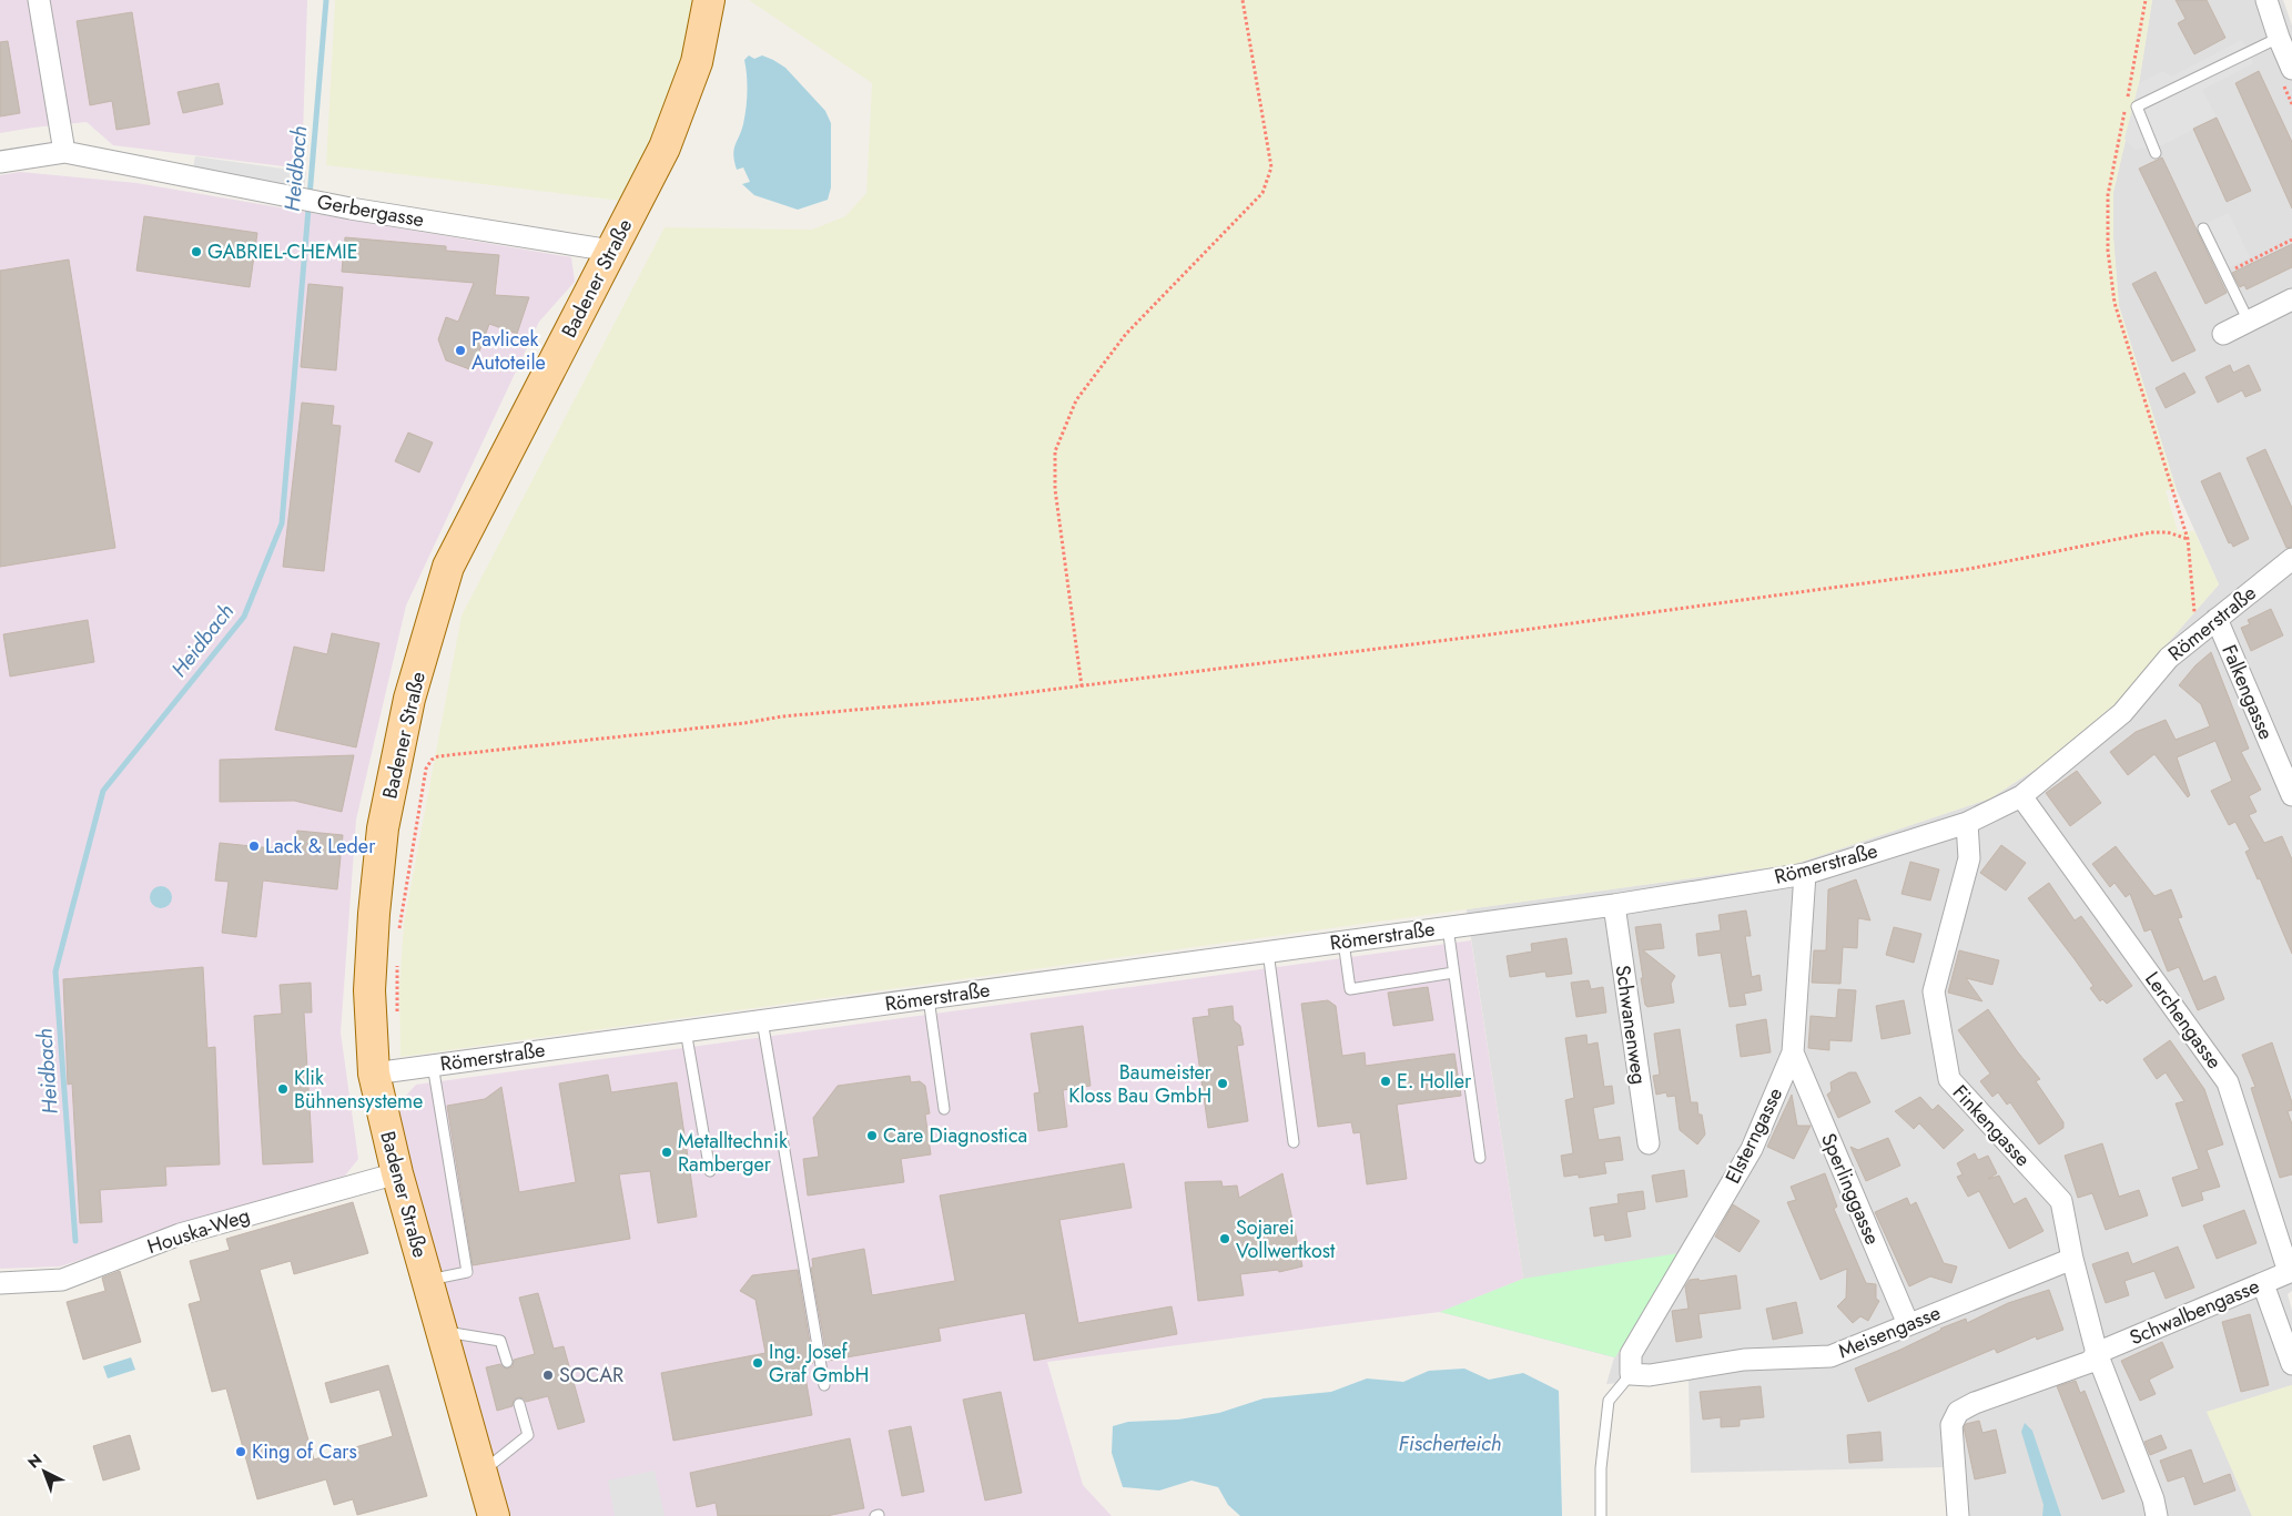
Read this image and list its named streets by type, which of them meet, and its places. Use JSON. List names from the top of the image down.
{
  "streets": {
    "main road": ["Badener Straße"],
    "street": [
      "Gerbergasse",
      "Römerstraße",
      "Falkengasse",
      "Lerchengasse",
      "Schwanenweg",
      "Finkengasse",
      "Elsterngasse",
      "Sperlinggasse",
      "Houska-Weg",
      "Schwalbengasse",
      "Meisengasse"
    ]
  },
  "crossings": [
    ["Gerbergasse", "Badener Straße"],
    ["Badener Straße", "Römerstraße"],
    ["Badener Straße", "Houska-Weg"],
    ["Römerstraße", "Falkengasse"],
    ["Römerstraße", "Lerchengasse"],
    ["Römerstraße", "Schwanenweg"],
    ["Römerstraße", "Finkengasse"],
    ["Römerstraße", "Elsterngasse"],
    ["Lerchengasse", "Schwalbengasse"],
    ["Finkengasse", "Schwalbengasse"],
    ["Finkengasse", "Meisengasse"],
    ["Elsterngasse", "Sperlinggasse"],
    ["Elsterngasse", "Meisengasse"],
    ["Sperlinggasse", "Meisengasse"]
  ],
  "water": ["Heidbach", "Fischerteich"],
  "places": [
    "GABRIEL-CHEMIE",
    "Pavlicek Autoteile",
    "Lack & Leder",
    "E. Holler",
    "Baumeister Kloss Bau GmbH",
    "Klik Bühnensysteme",
    "Care Diagnostica",
    "Metalltechnik Ramberger",
    "Sojarei Vollwertkost",
    "Ing. Josef Graf GmbH",
    "SOCAR",
    "King of Cars"
  ],
  "north": "top left"
}
